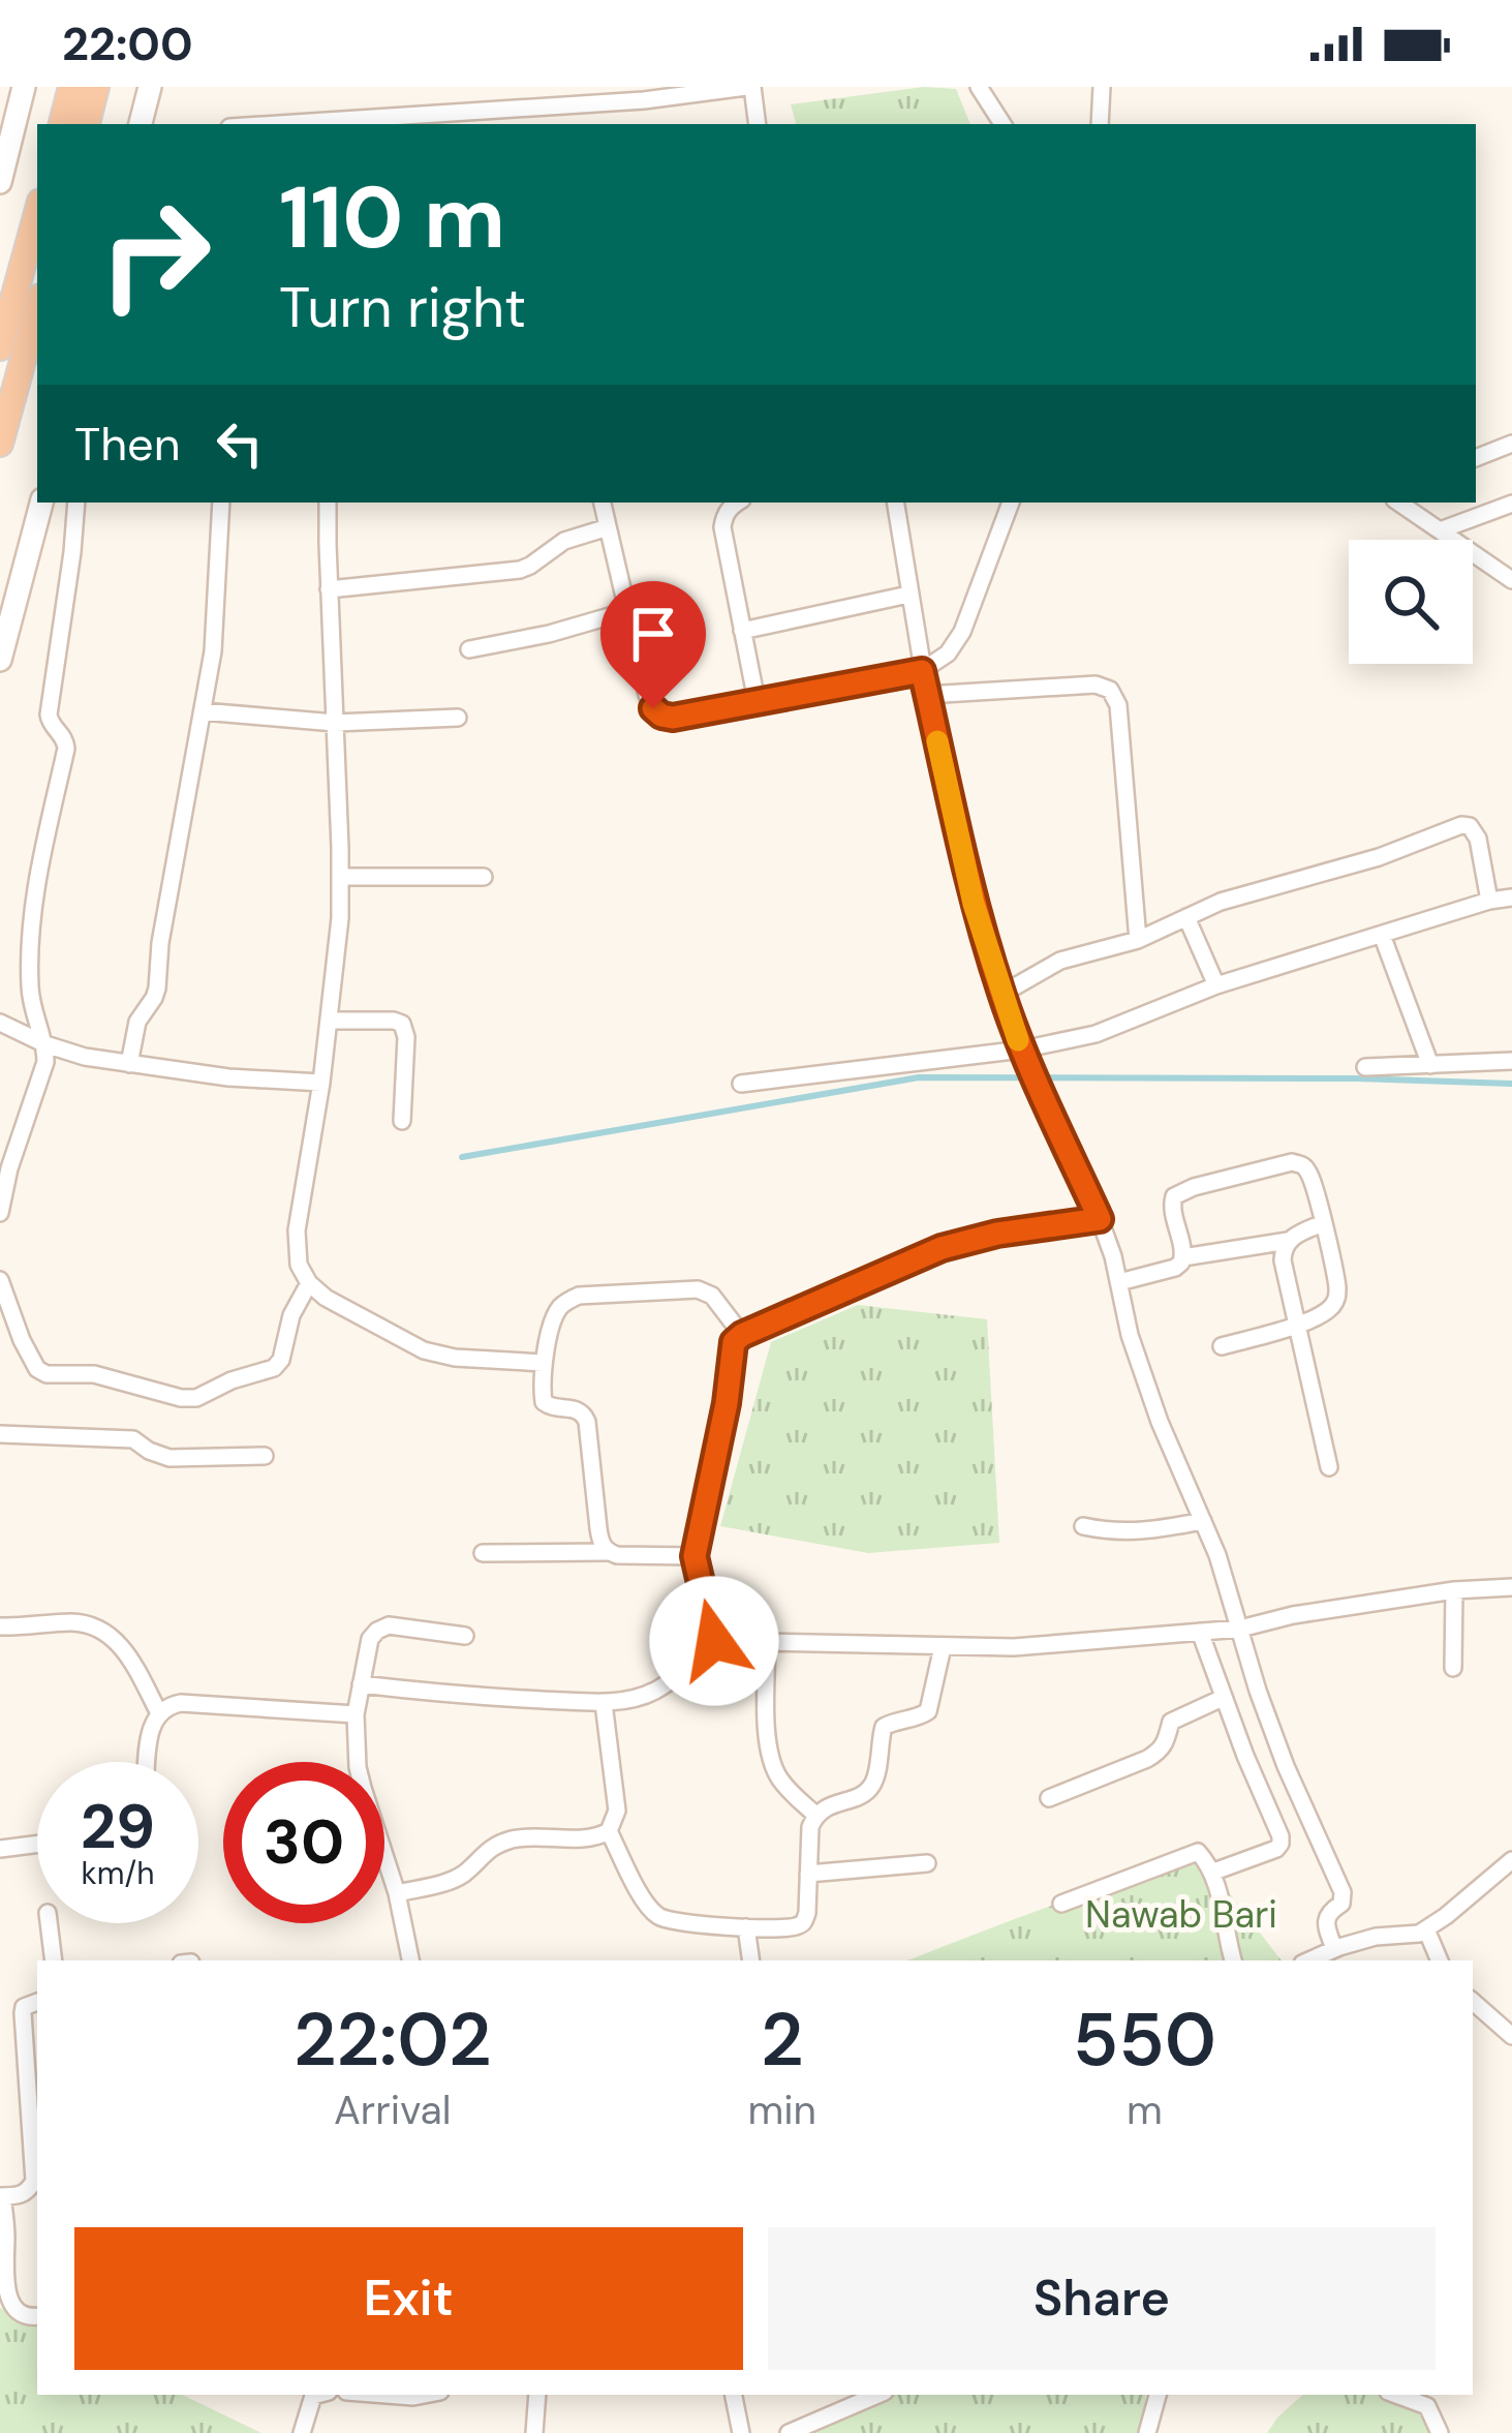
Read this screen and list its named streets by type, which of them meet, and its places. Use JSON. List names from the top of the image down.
{
  "parks": ["Nawab Bari"],
  "page": {
    "status": "22:00",
    "turn": ["110 m", "Turn right"],
    "then": "Then",
    "speed": "29 km/h",
    "limit": "30",
    "eta": [
      "22:02",
      "Arrival",
      "2",
      "min",
      "550",
      "m"
    ],
    "buttons": ["Exit", "Share"]
  }
}
